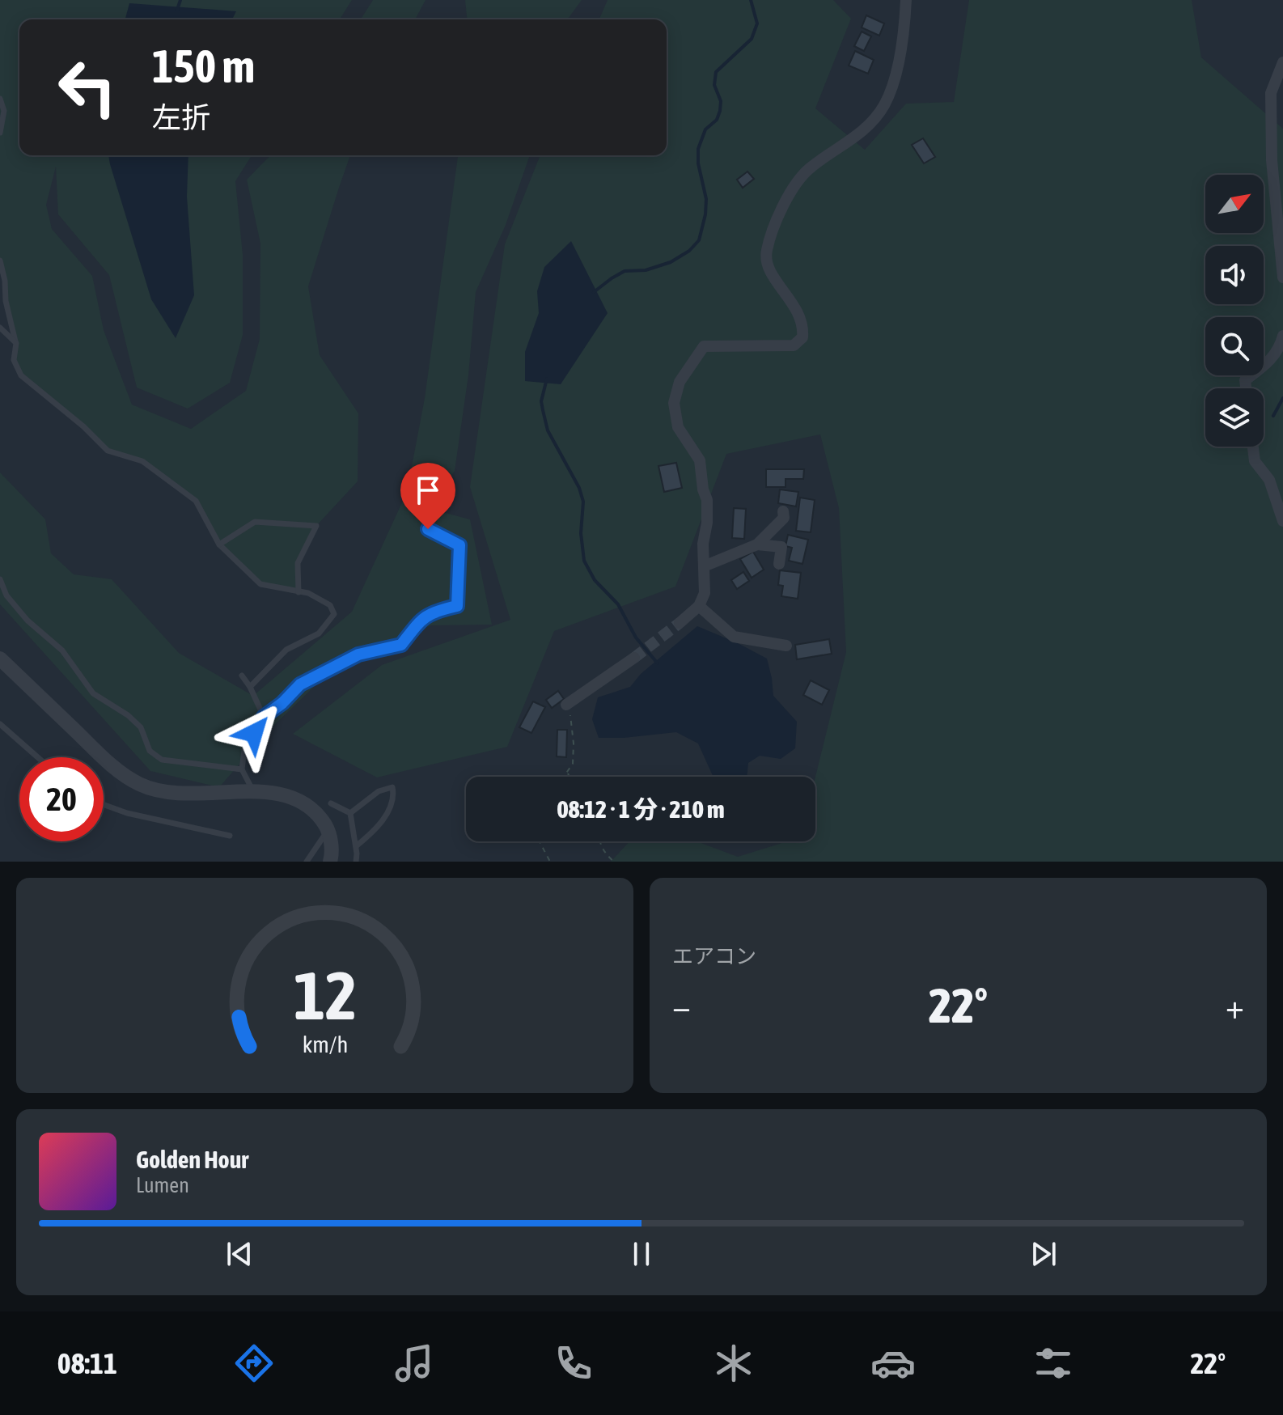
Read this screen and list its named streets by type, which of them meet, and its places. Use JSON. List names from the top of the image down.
{
  "north": "top right",
  "page": {
    "turn": ["150 m", "左折"],
    "limit": "20",
    "trip": "08:12 · 1 分 · 210 m",
    "tile": "エアコン",
    "heat": ["−", "22°", "+"],
    "song": ["Golden Hour", "Lumen"],
    "tabs": ["08:11", "22°"],
    "gauge": ["12", "km/h"]
  }
}
